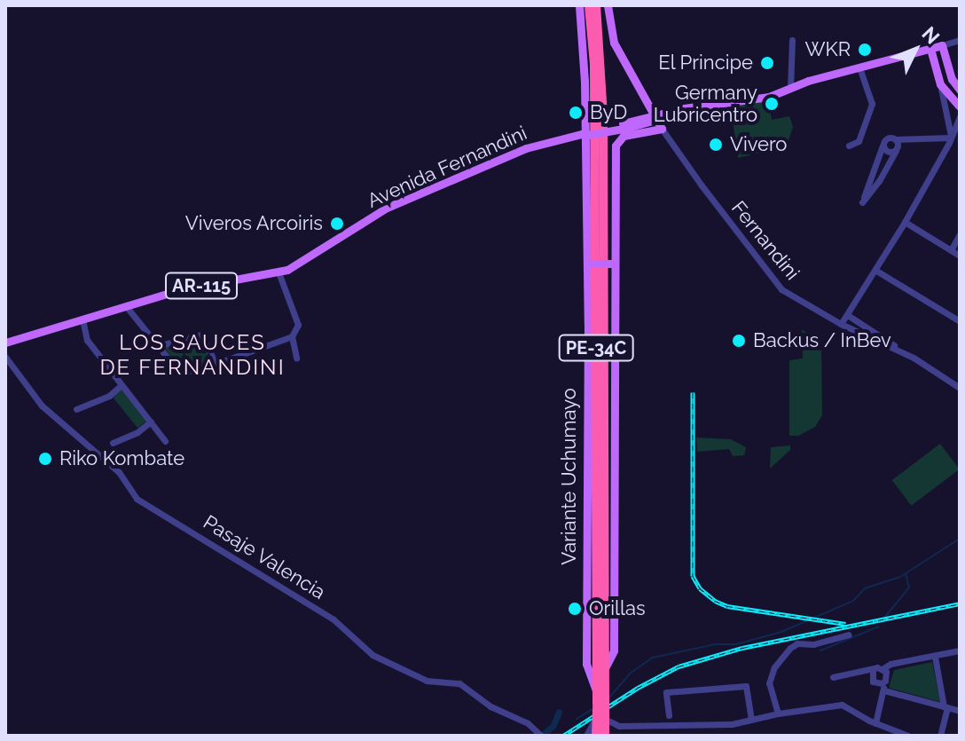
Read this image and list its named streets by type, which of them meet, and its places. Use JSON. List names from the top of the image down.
{
  "streets": {
    "highway": ["PE-34C", "Variante Uchumayo"],
    "main road": ["Avenida Fernandini", "AR-115"],
    "street": ["Fernandini", "Pasaje Valencia"]
  },
  "crossings": [
    ["Avenida Fernandini", "Fernandini"],
    ["Avenida Fernandini", "Variante Uchumayo"],
    ["Fernandini", "Variante Uchumayo"]
  ],
  "districts": ["LOS SAUCES DE FERNANDINI"],
  "places": [
    "WKR",
    "El Principe",
    "Germany Lubricentro",
    "ByD",
    "Vivero",
    "Viveros Arcoiris",
    "Backus / InBev",
    "Riko Kombate",
    "Orillas"
  ],
  "north": "top right"
}
